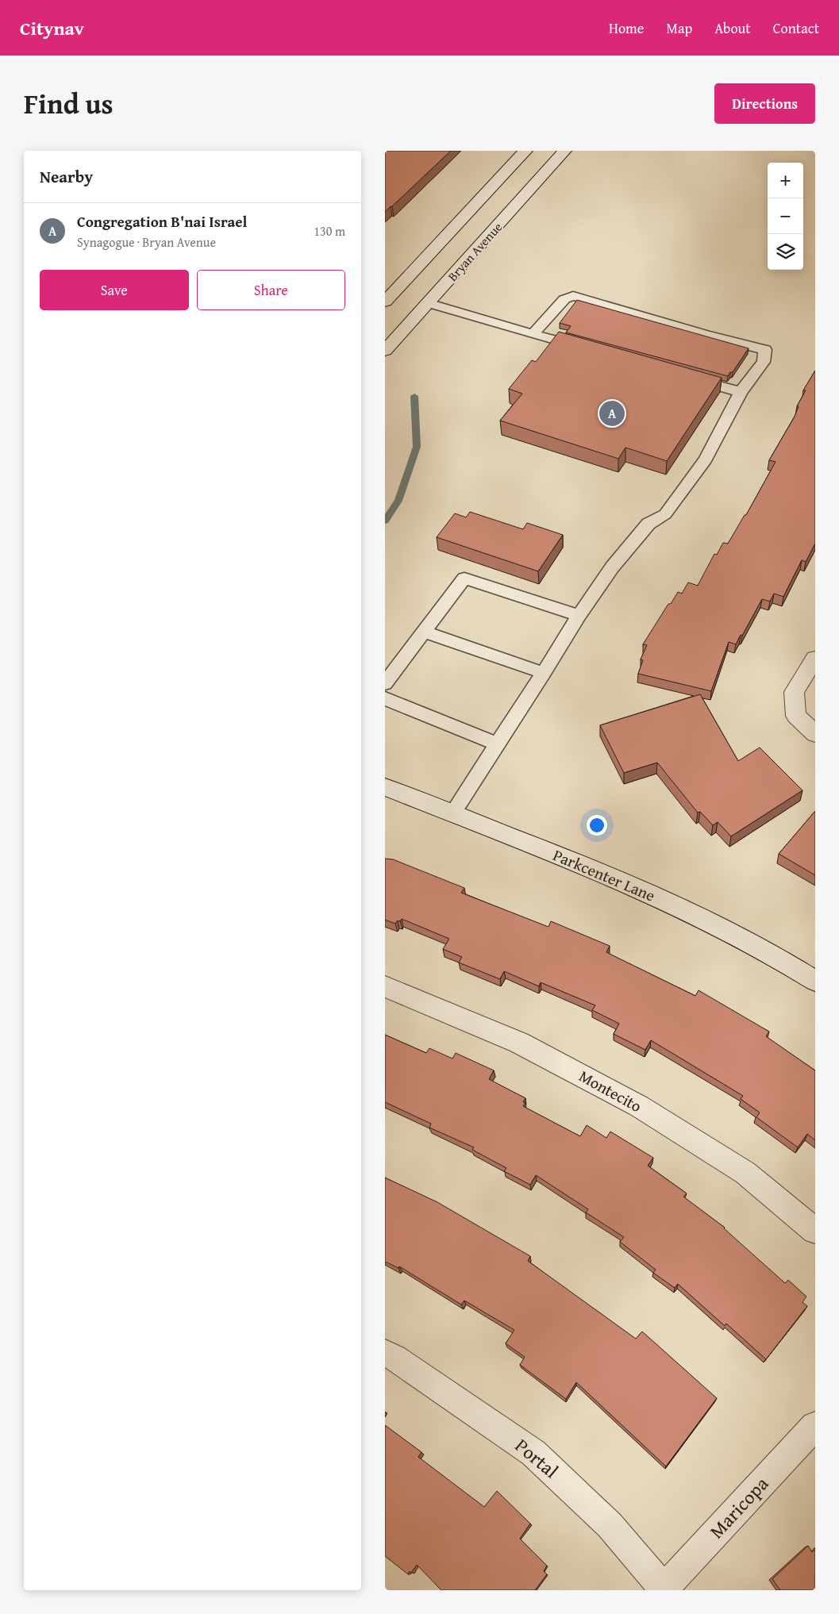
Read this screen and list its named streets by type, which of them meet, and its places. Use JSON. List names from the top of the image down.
{
  "streets": {
    "street": [
      "Bryan Avenue",
      "Parkcenter Lane",
      "Montecito",
      "Portal",
      "Maricopa"
    ]
  },
  "crossings": [
    ["Portal", "Maricopa"]
  ],
  "page": {
    "header": "Citynav",
    "nav": [
      "Home",
      "Map",
      "About",
      "Contact"
    ],
    "title": "Find us",
    "buttons": [
      "Directions",
      ["Save", "Share"]
    ],
    "heading": "Nearby",
    "map_buttons": ["+", "−"],
    "list": [
      {
        "mark": "A",
        "name": "Congregation B'nai Israel",
        "note": "Synagogue · Bryan Avenue",
        "value": "130 m"
      }
    ],
    "pins": "A"
  }
}
